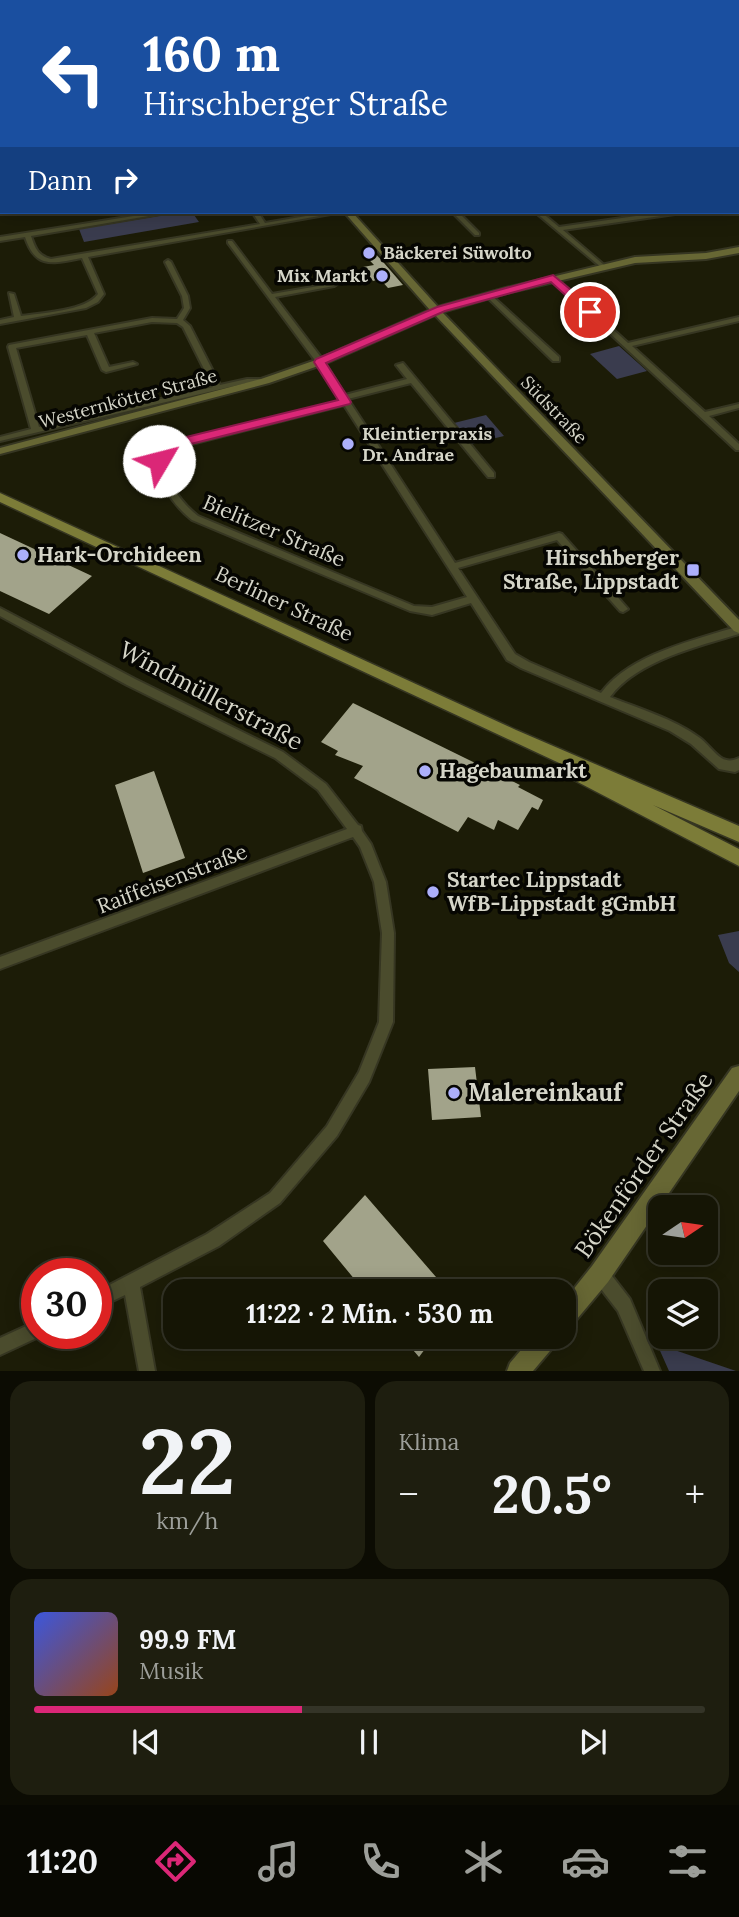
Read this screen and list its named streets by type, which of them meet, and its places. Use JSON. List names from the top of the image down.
{
  "streets": {
    "main road": [
      "Westernkötter Straße",
      "Südstraße",
      "Berliner Straße",
      "Bökenförder Straße"
    ],
    "street": ["Bielitzer Straße", "Windmüllerstraße", "Raiffeisenstraße"]
  },
  "crossings": [
    ["Westernkötter Straße", "Südstraße"],
    ["Windmüllerstraße", "Raiffeisenstraße"]
  ],
  "places": {
    "other": [
      "Bäckerei Süwolto",
      "Mix Markt",
      "Kleintierpraxis Dr. Andrae",
      "Hark-Orchideen",
      "Hagebaumarkt",
      "Startec Lippstadt WfB-Lippstadt gGmbH",
      "Malereinkauf"
    ],
    "transit": ["Hirschberger Straße, Lippstadt"]
  },
  "north": "right",
  "page": {
    "turn": ["160 m", "Hirschberger Straße"],
    "then": "Dann",
    "limit": "30",
    "trip": "11:22 · 2 Min. · 530 m",
    "tile": [
      ["22", "km/h"],
      "Klima"
    ],
    "heat": ["−", "20.5°", "+"],
    "song": ["99.9 FM", "Musik"],
    "tabs": "11:20"
  }
}
